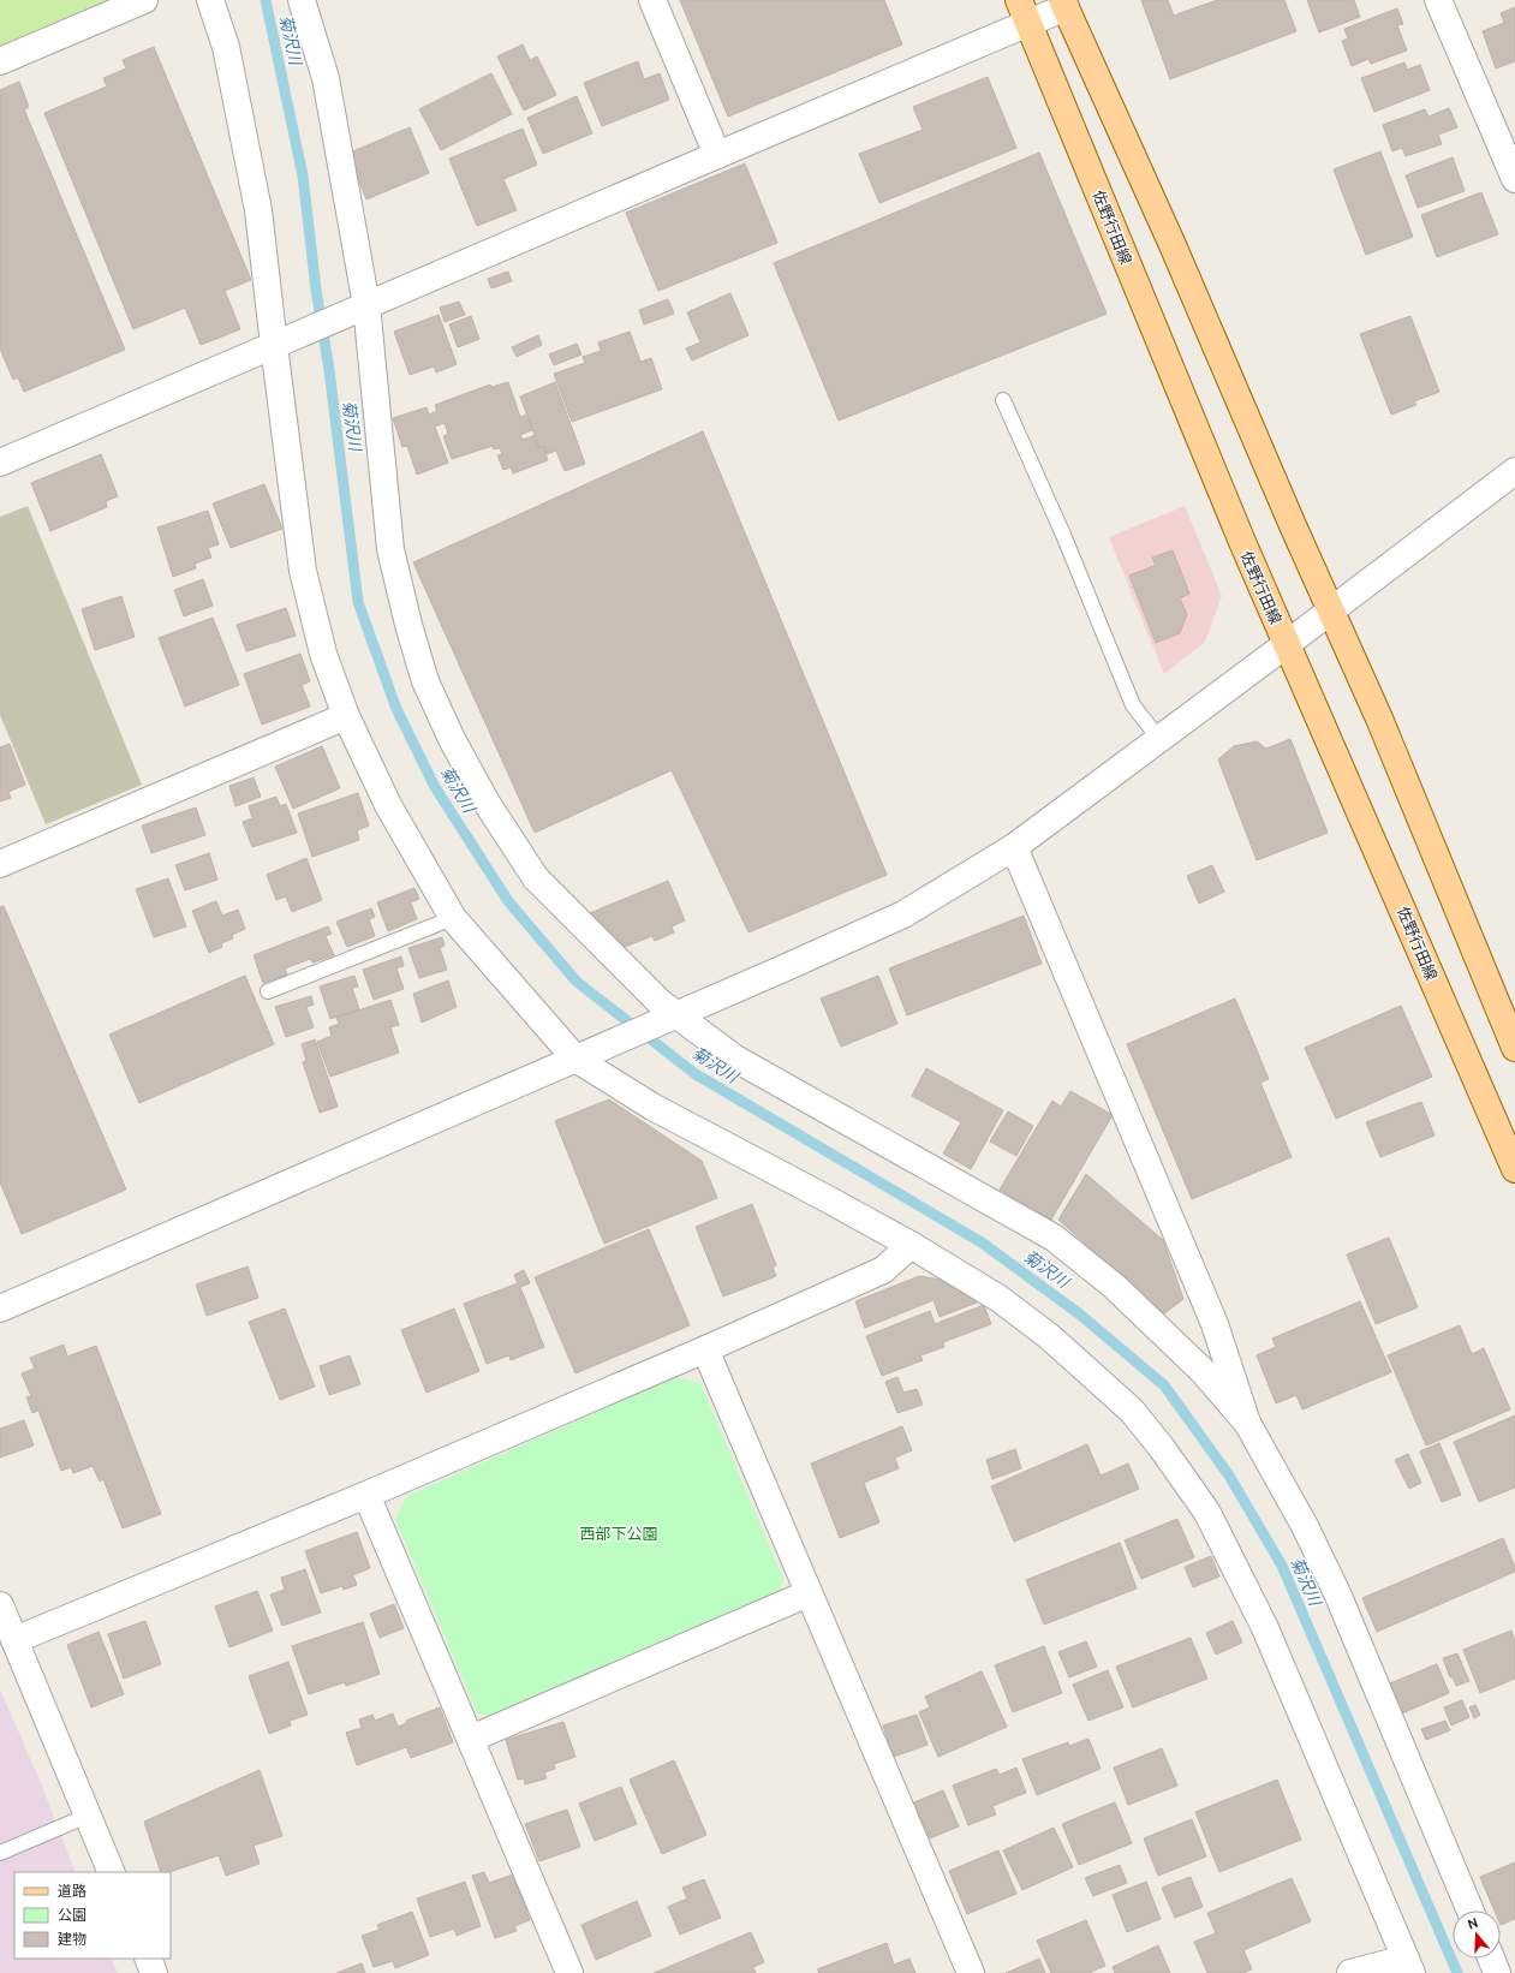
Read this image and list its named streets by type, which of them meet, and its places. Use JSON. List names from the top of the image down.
{
  "streets": {
    "main road": ["佐野行田線"]
  },
  "water": ["菊沢川"],
  "parks": ["西部下公園"],
  "legend": ["道路", "公園", "建物"],
  "north": "top"
}
